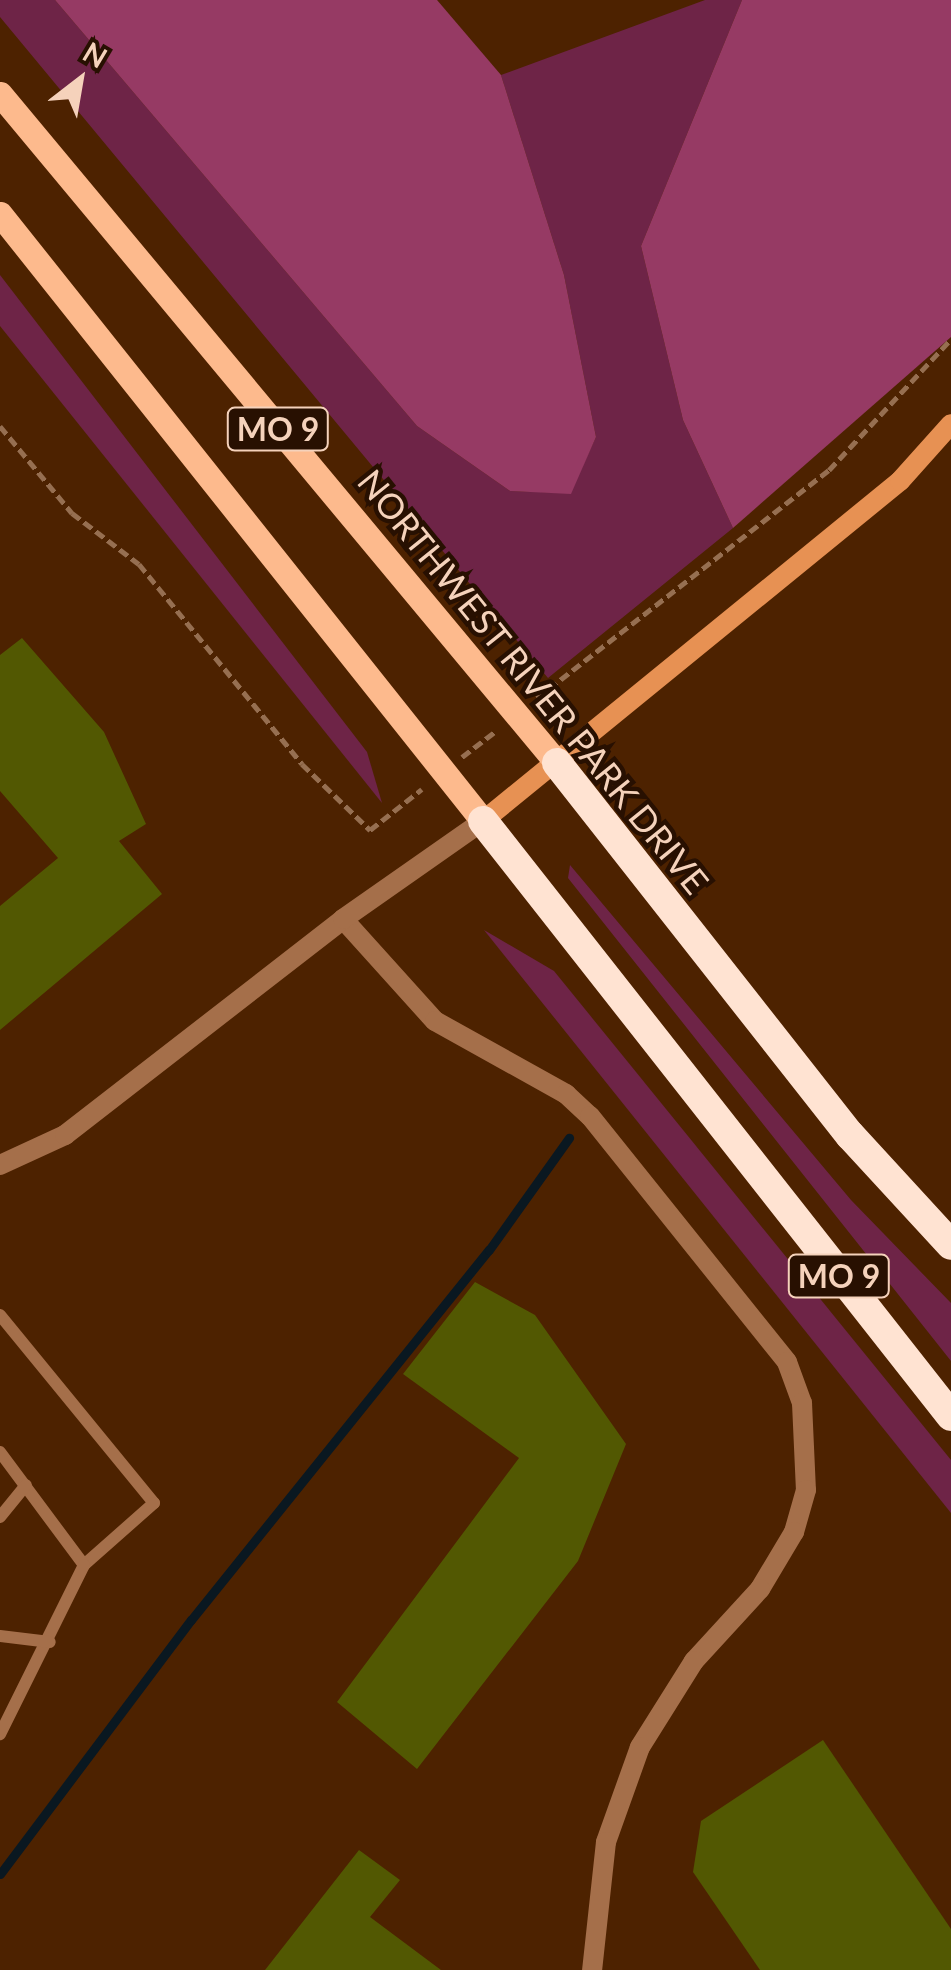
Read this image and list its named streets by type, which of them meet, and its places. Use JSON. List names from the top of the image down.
{
  "streets": {
    "highway": ["MO 9", "NORTHWEST RIVER PARK DRIVE"]
  },
  "north": "top right"
}
